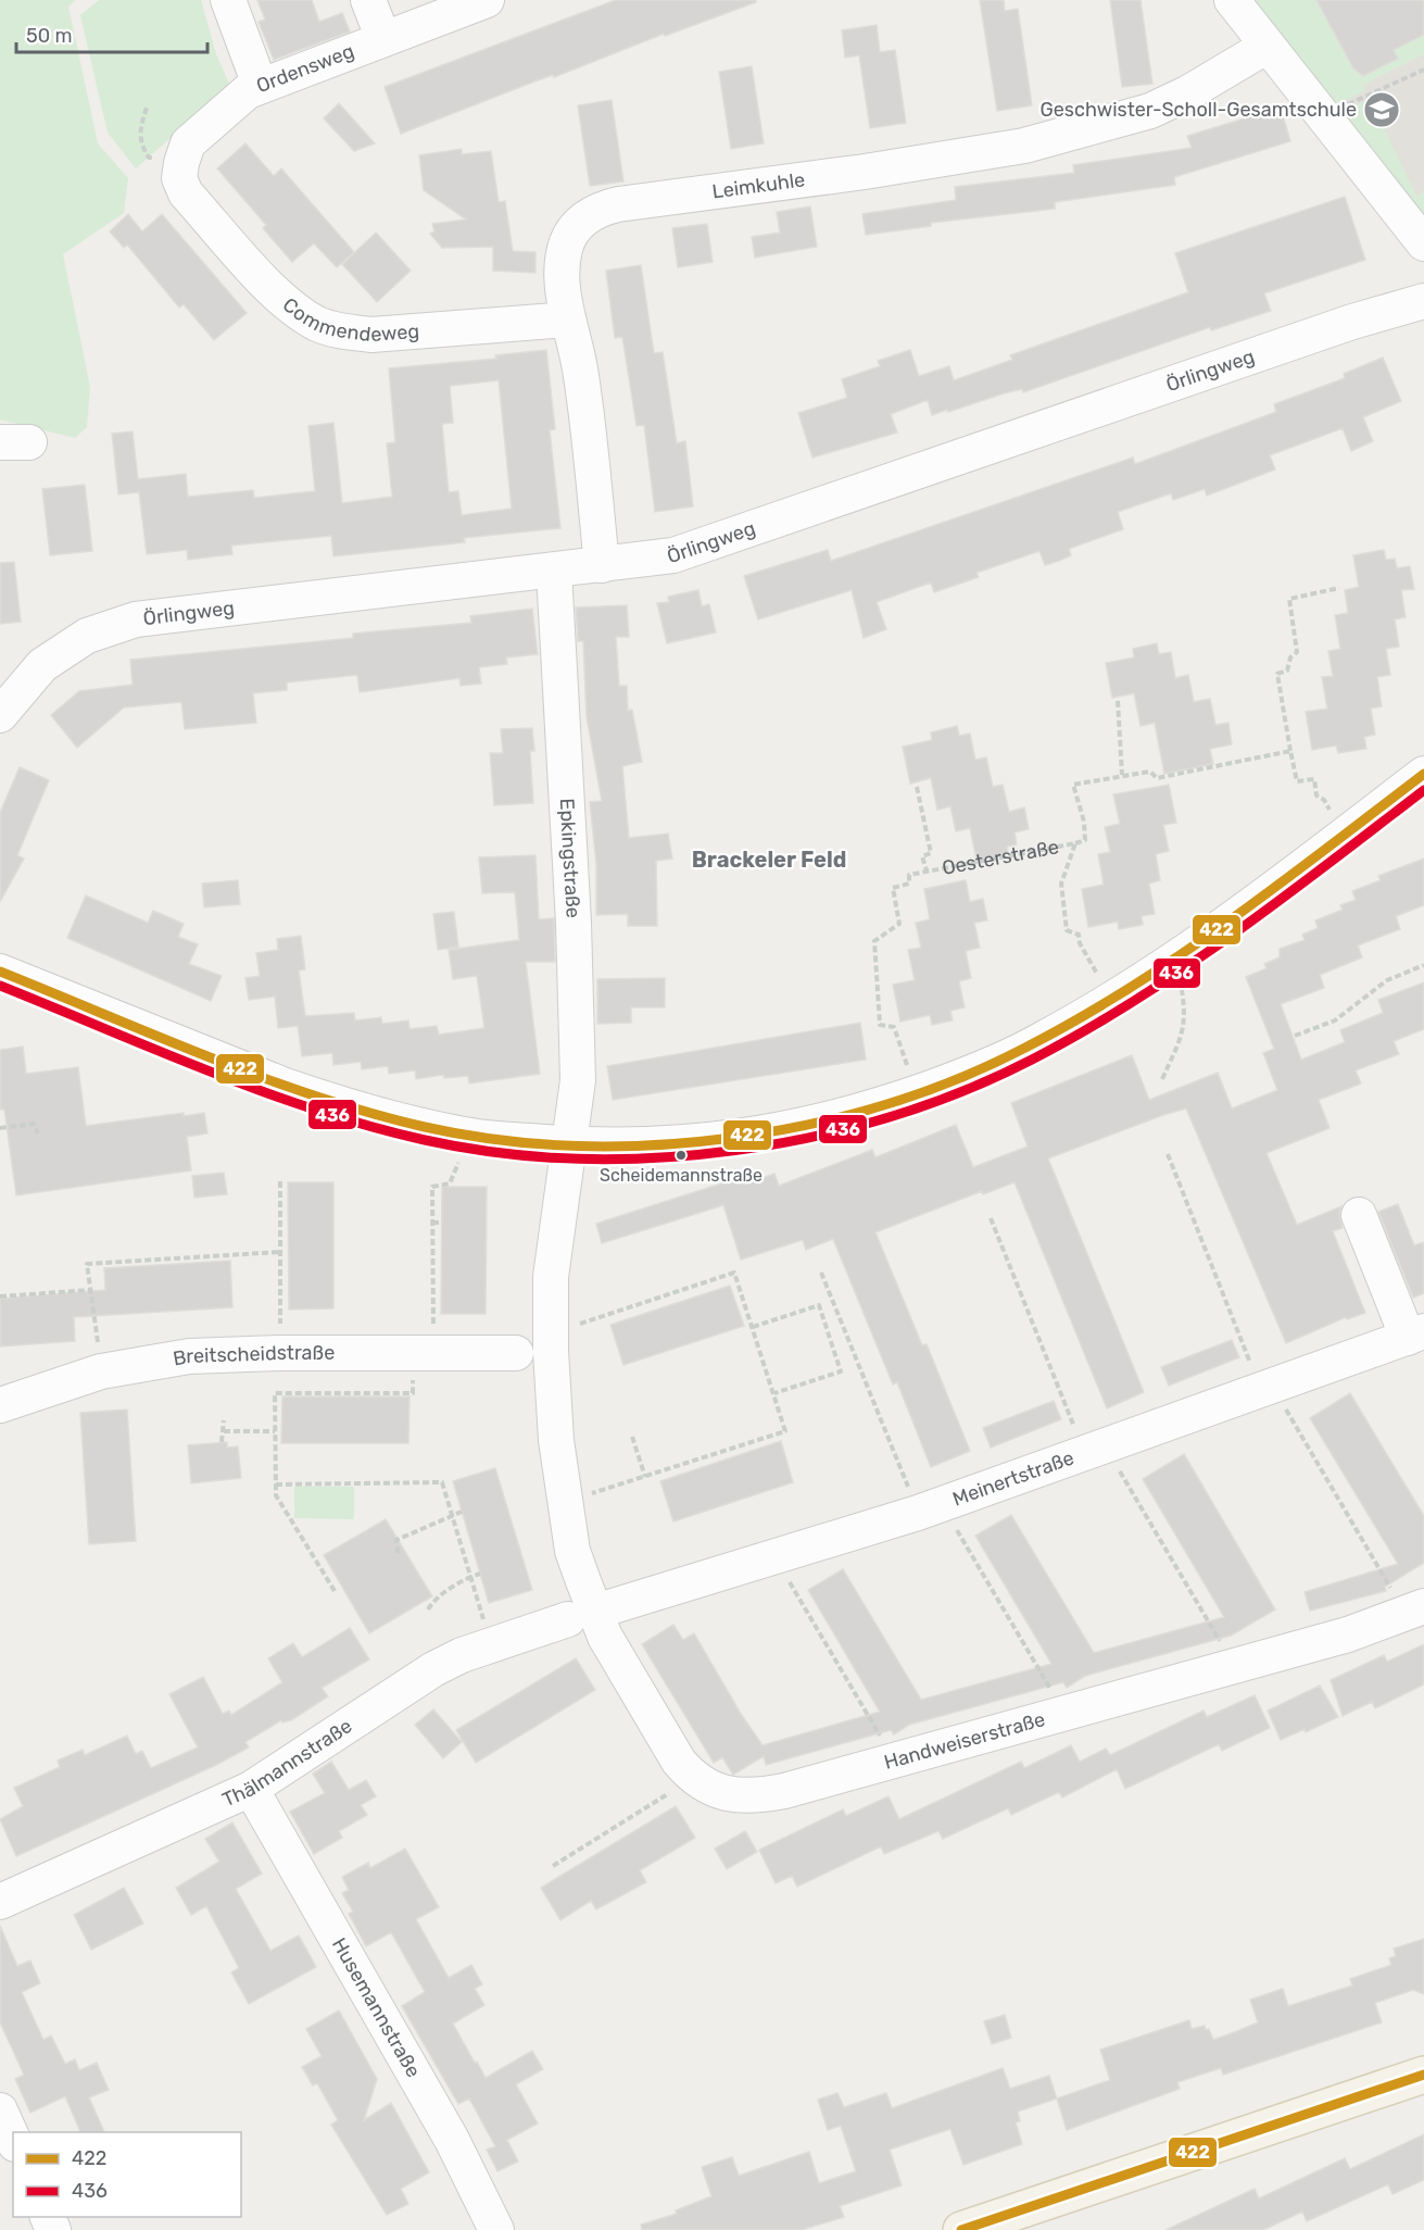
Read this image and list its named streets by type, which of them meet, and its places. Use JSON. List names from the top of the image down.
{
  "streets": {
    "street": [
      "Ordensweg",
      "Leimkuhle",
      "Commendeweg",
      "Örlingweg",
      "Epkingstraße",
      "Breitscheidstraße",
      "Meinertstraße",
      "Handweiserstraße",
      "Thälmannstraße",
      "Husemannstraße"
    ],
    "path": ["Oesterstraße"]
  },
  "crossings": [
    ["Ordensweg", "Commendeweg"],
    ["Leimkuhle", "Commendeweg"],
    ["Leimkuhle", "Örlingweg"],
    ["Örlingweg", "Epkingstraße"],
    ["Meinertstraße", "Handweiserstraße"],
    ["Meinertstraße", "Thälmannstraße"],
    ["Handweiserstraße", "Thälmannstraße"],
    ["Thälmannstraße", "Husemannstraße"]
  ],
  "districts": ["Brackeler Feld"],
  "places": {
    "school or university": ["Geschwister-Scholl-Gesamtschule"],
    "other": ["Scheidemannstraße"]
  },
  "lines": ["transit line 422", "transit line 436"],
  "legend": ["422", "436"],
  "scale_bar": "50 m"
}
